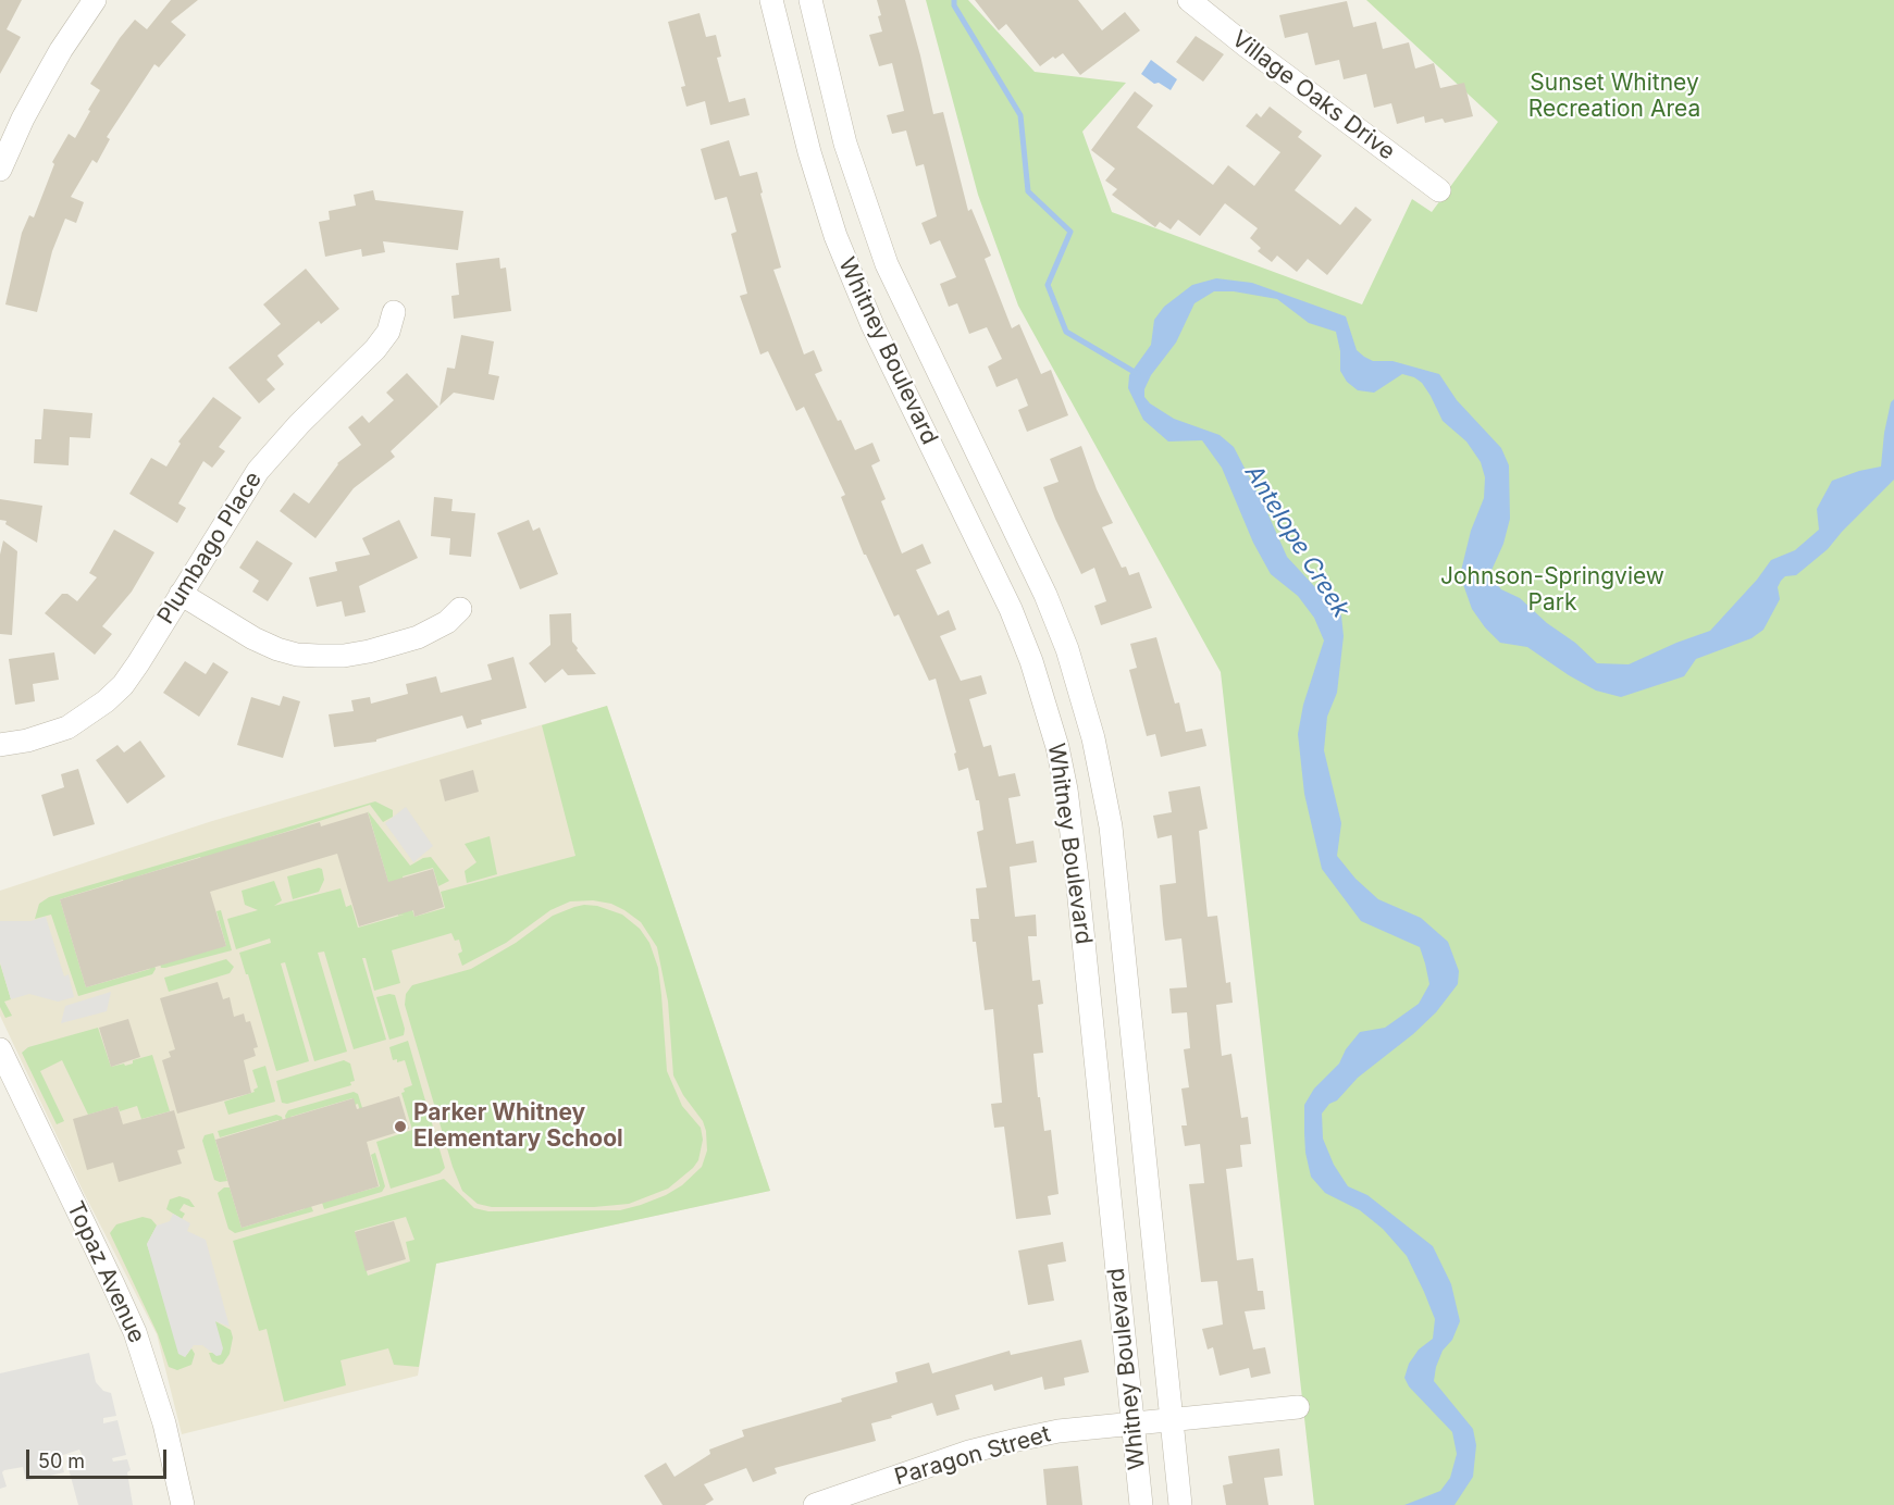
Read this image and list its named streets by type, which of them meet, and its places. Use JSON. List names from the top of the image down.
{
  "streets": {
    "street": [
      "Village Oaks Drive",
      "Whitney Boulevard",
      "Plumbago Place",
      "Topaz Avenue",
      "Paragon Street"
    ]
  },
  "crossings": [
    ["Whitney Boulevard", "Paragon Street"]
  ],
  "water": ["Antelope Creek"],
  "parks": ["Sunset Whitney Recreation Area", "Johnson-Springview Park"],
  "places": ["Parker Whitney Elementary School"],
  "scale_bar": "50 m"
}
